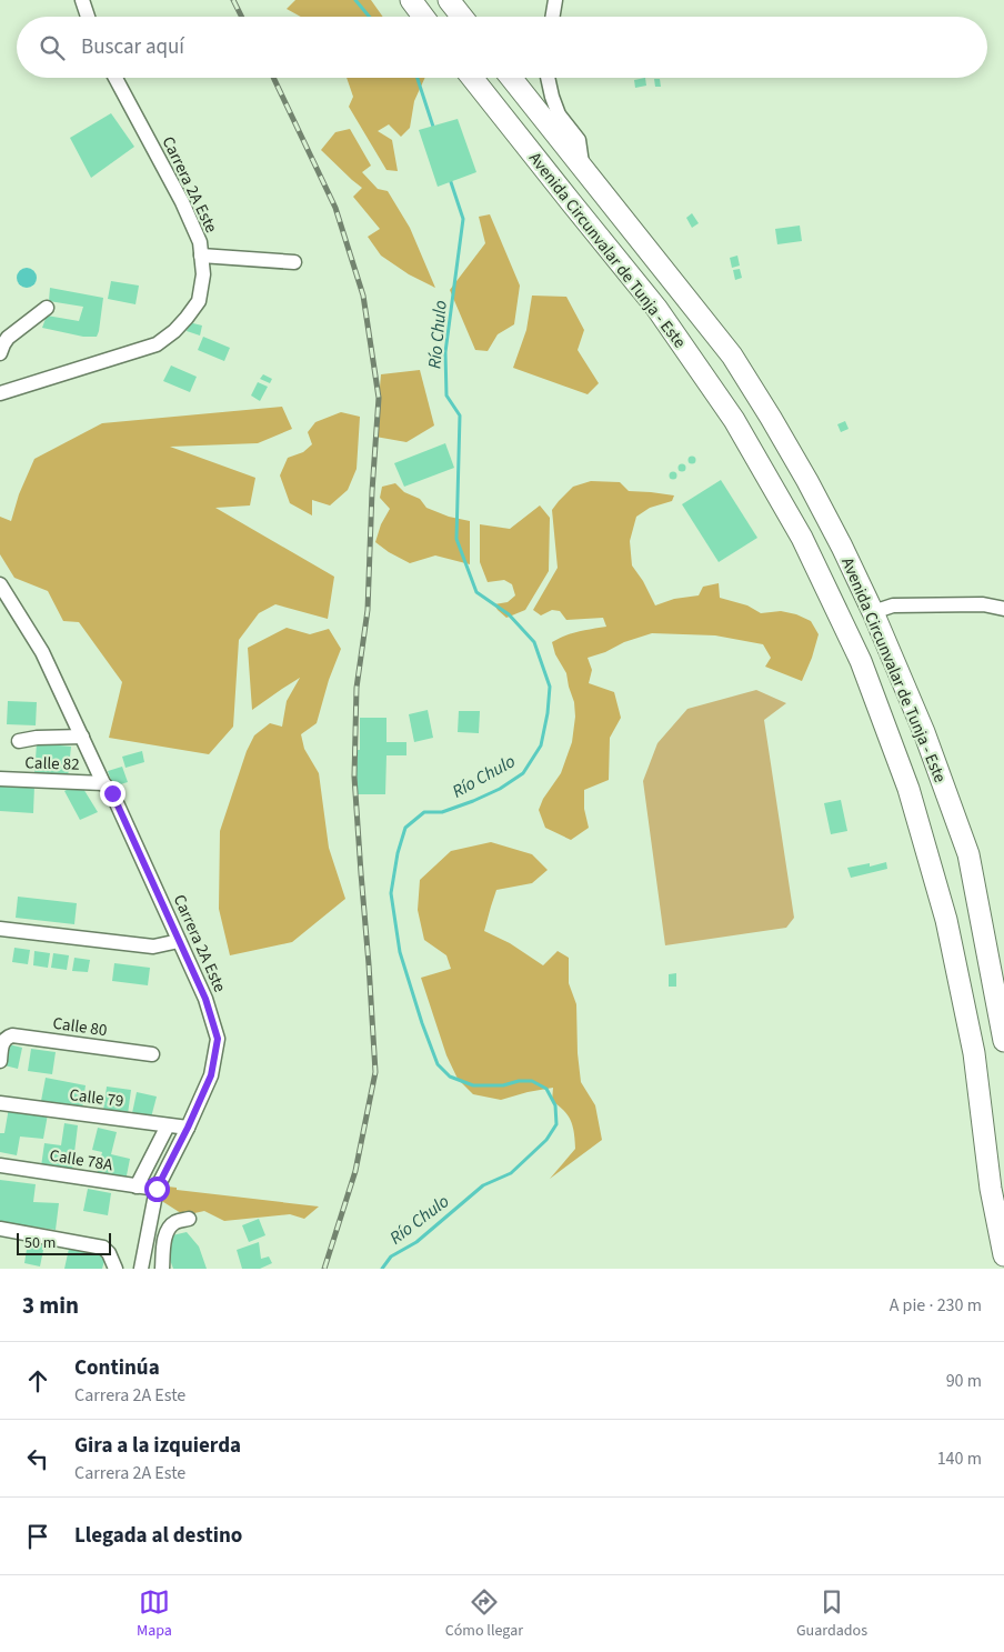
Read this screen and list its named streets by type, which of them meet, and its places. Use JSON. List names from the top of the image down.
{
  "streets": {
    "highway": ["Avenida Circunvalar de Tunja - Este"],
    "street": [
      "Carrera 2A Este",
      "Calle 82",
      "Calle 80",
      "Calle 79",
      "Calle 78A"
    ]
  },
  "crossings": [
    ["Carrera 2A Este", "Calle 82"],
    ["Carrera 2A Este", "Calle 79"],
    ["Carrera 2A Este", "Calle 78A"]
  ],
  "water": ["Río Chulo"],
  "scale_bar": "50 m",
  "page": {
    "search": "Buscar aquí",
    "scale": "50 m",
    "heading": ["3 min", "A pie · 230 m"],
    "list": [
      ["Continúa", "Carrera 2A Este", "90 m"],
      ["Gira a la izquierda", "Carrera 2A Este", "140 m"],
      "Llegada al destino"
    ],
    "nav": ["Mapa", "Cómo llegar", "Guardados"]
  }
}
